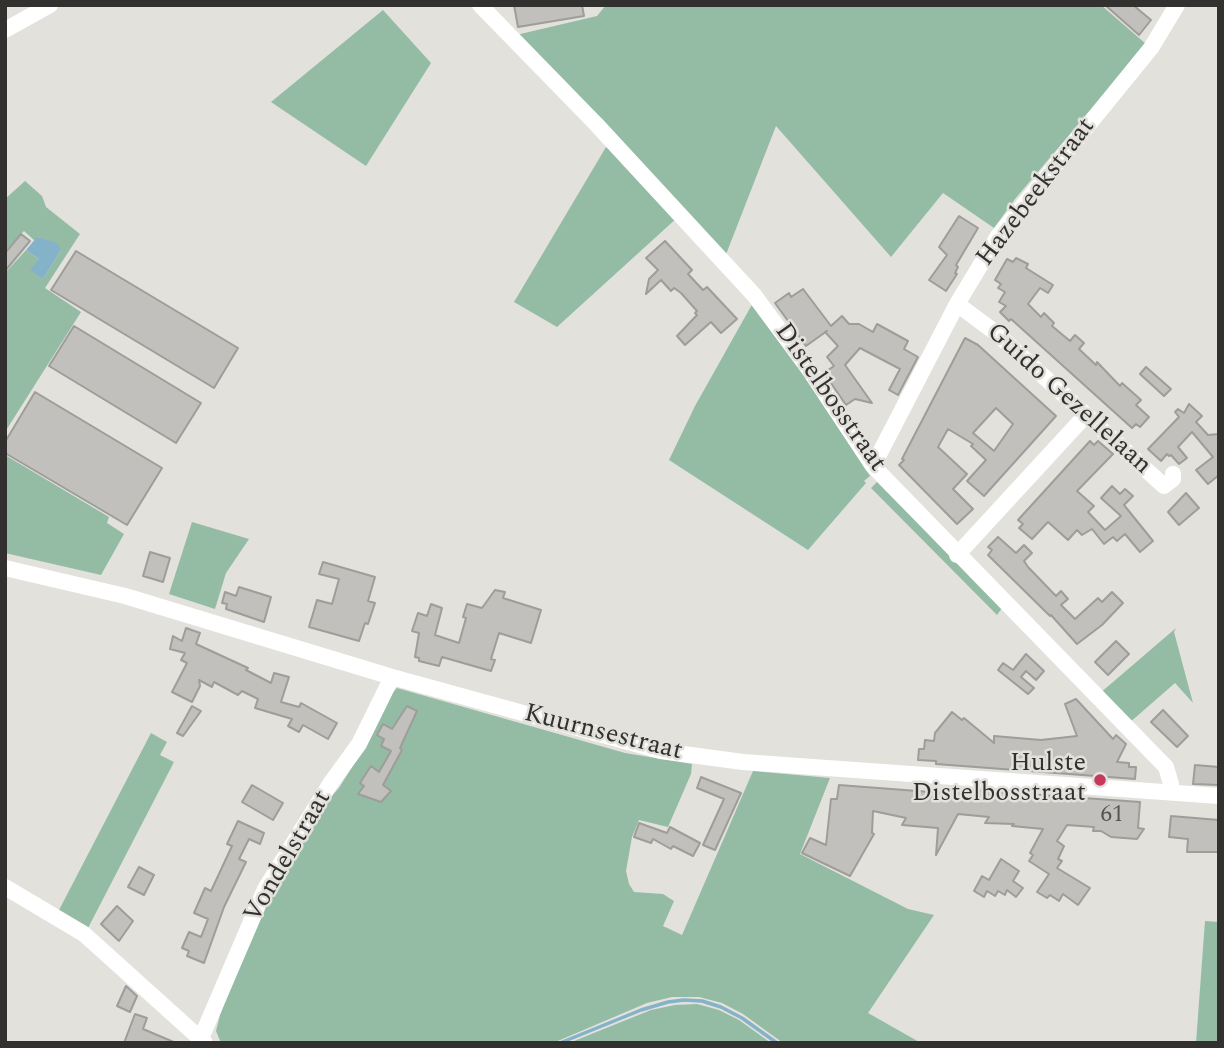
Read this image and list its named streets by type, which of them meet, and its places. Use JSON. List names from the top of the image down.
{
  "streets": {
    "street": [
      "Hazebeekstraat",
      "Distelbosstraat",
      "Guido Gezellelaan",
      "Kuurnsestraat",
      "Vondelstraat"
    ]
  },
  "crossings": [
    ["Hazebeekstraat", "Distelbosstraat"],
    ["Hazebeekstraat", "Guido Gezellelaan"],
    ["Distelbosstraat", "Kuurnsestraat"],
    ["Kuurnsestraat", "Vondelstraat"]
  ],
  "places": ["Hulste Distelbosstraat"],
  "house_numbers": ["61"]
}
